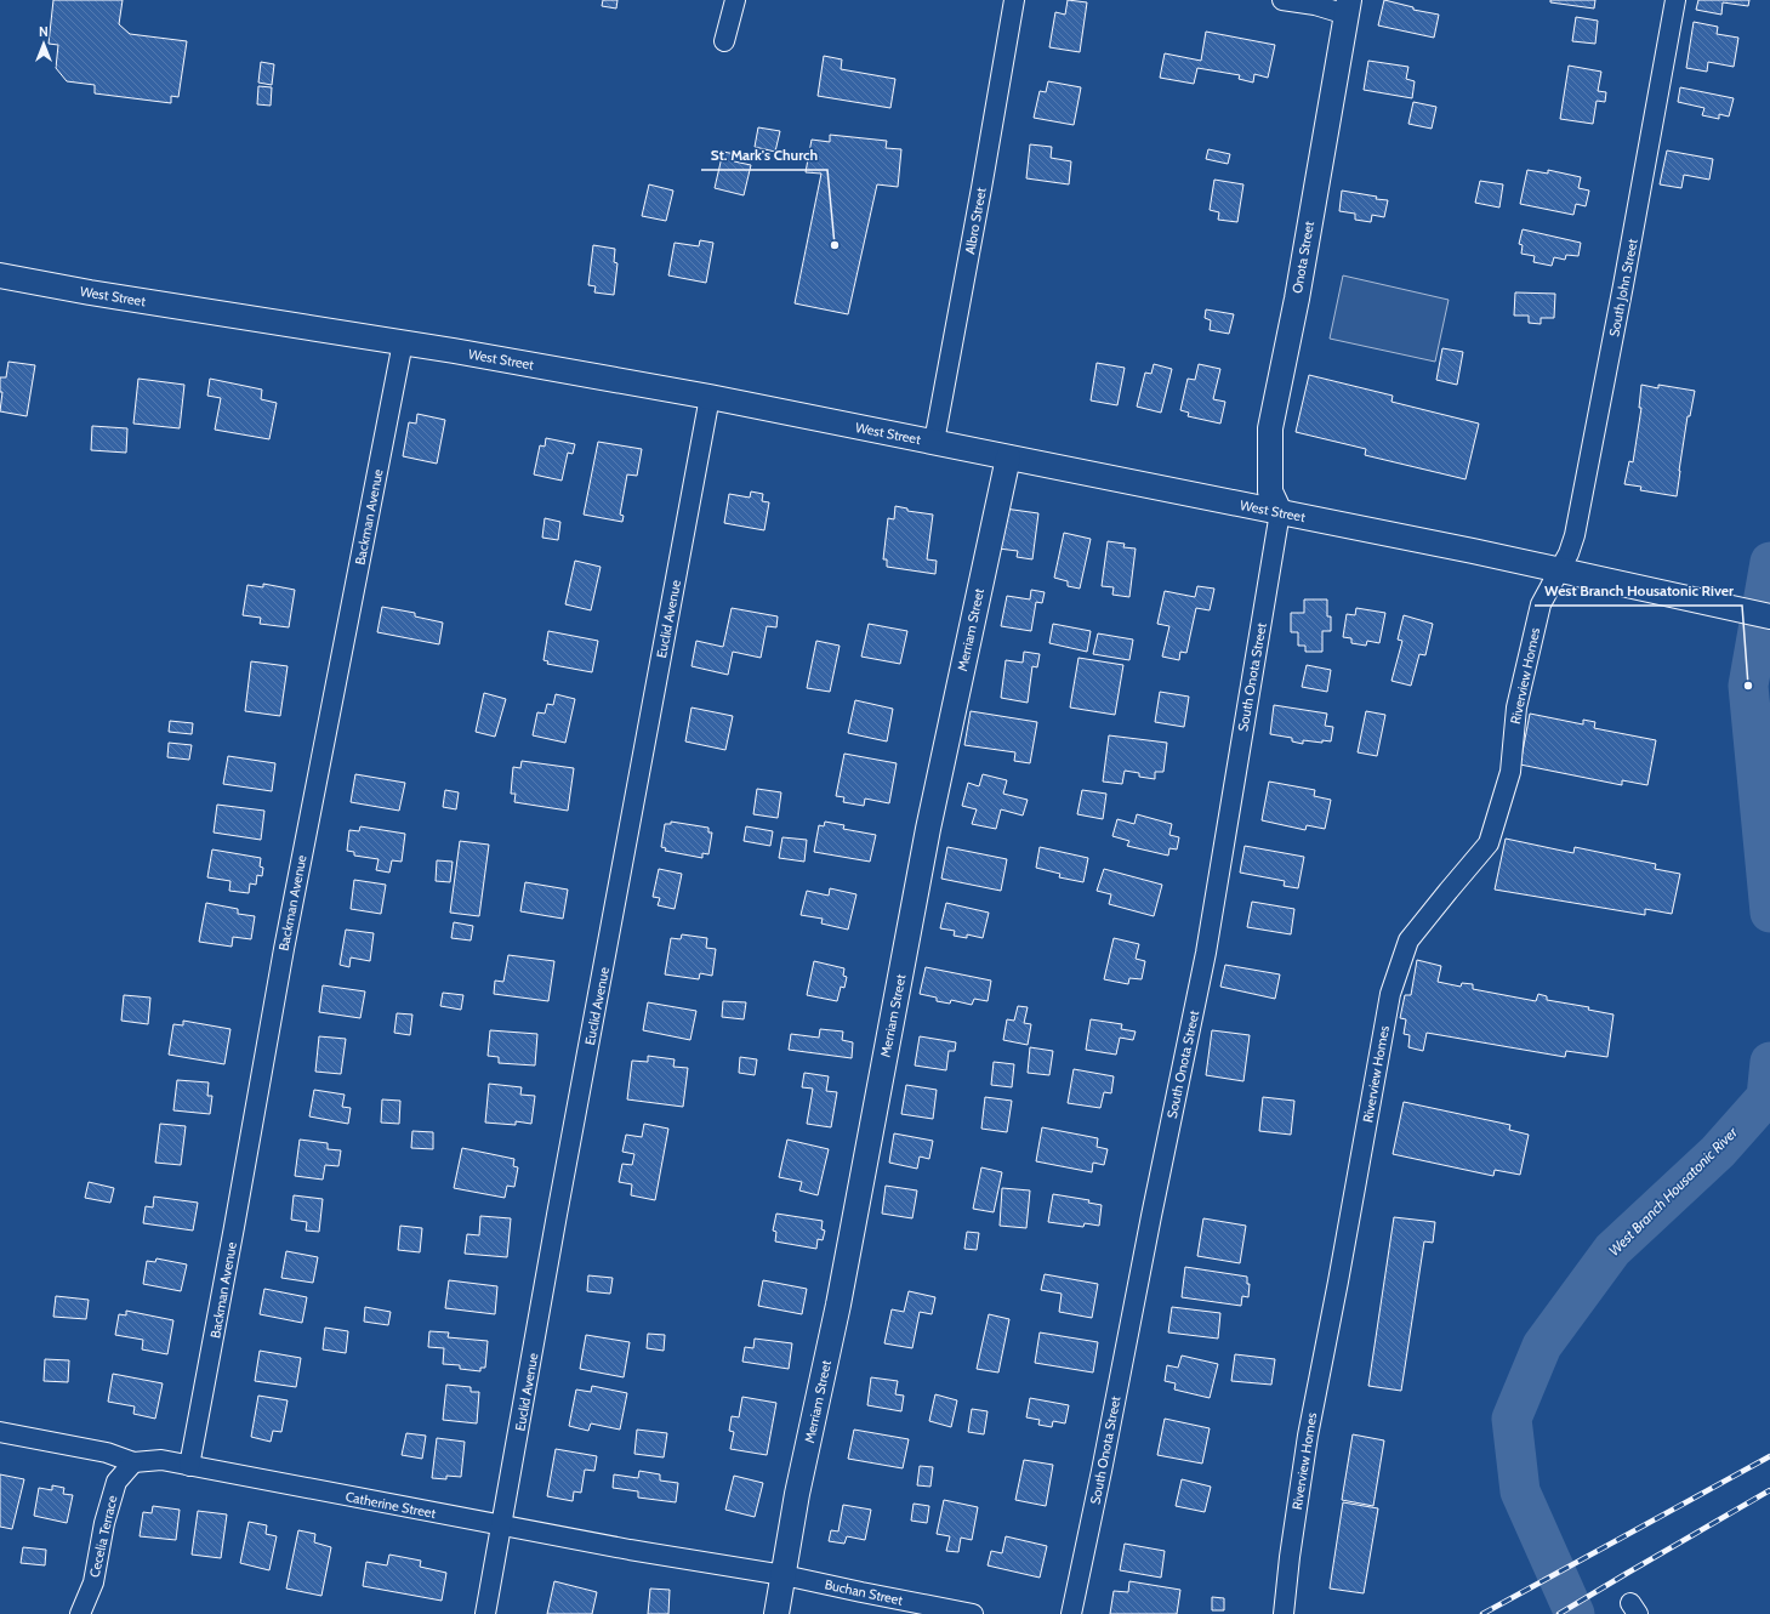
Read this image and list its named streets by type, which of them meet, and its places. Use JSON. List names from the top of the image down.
{
  "streets": {
    "street": [
      "Albro Street",
      "Onota Street",
      "South John Street",
      "West Street",
      "Backman Avenue",
      "Euclid Avenue",
      "Merriam Street",
      "Riverview Homes",
      "South Onota Street",
      "Catherine Street",
      "Cecelia Terrace",
      "Buchan Street"
    ]
  },
  "crossings": [
    ["Albro Street", "West Street"],
    ["Onota Street", "West Street"],
    ["Onota Street", "South Onota Street"],
    ["South John Street", "West Street"],
    ["South John Street", "Riverview Homes"],
    ["West Street", "Backman Avenue"],
    ["West Street", "Euclid Avenue"],
    ["West Street", "Merriam Street"],
    ["West Street", "Riverview Homes"],
    ["West Street", "South Onota Street"],
    ["Backman Avenue", "Catherine Street"],
    ["Euclid Avenue", "Catherine Street"],
    ["Merriam Street", "Catherine Street"],
    ["Merriam Street", "Buchan Street"],
    ["Catherine Street", "Cecelia Terrace"],
    ["Catherine Street", "Buchan Street"]
  ],
  "water": ["West Branch Housatonic River"],
  "places": ["St. Mark's Church", "West Branch Housatonic River"],
  "north": "top"
}
